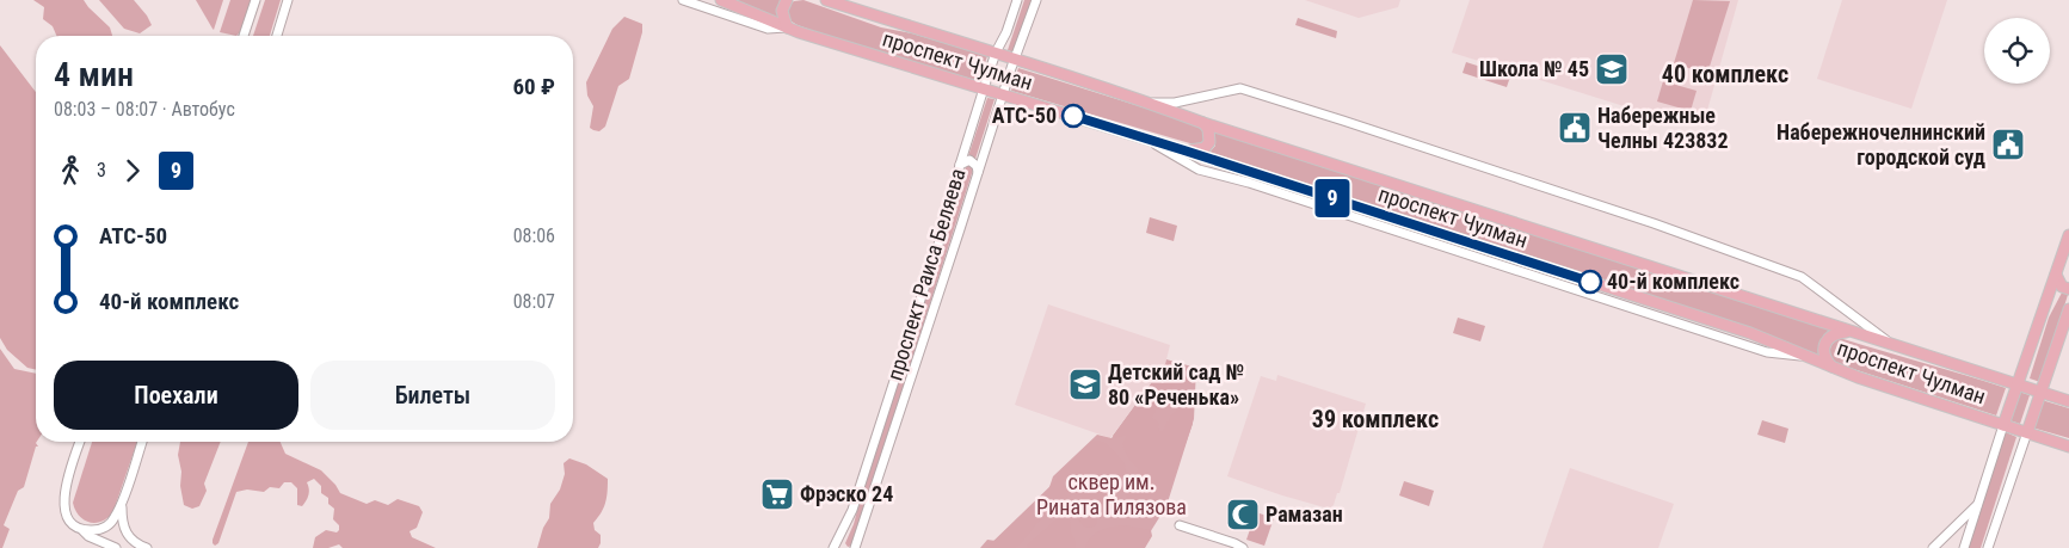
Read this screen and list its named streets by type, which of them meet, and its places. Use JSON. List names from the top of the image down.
{
  "streets": {
    "main road": ["проспект Чулман"],
    "street": ["проспект Раиса Беляева"]
  },
  "crossings": [
    ["проспект Чулман", "проспект Раиса Беляева"]
  ],
  "districts": ["40 комплекс", "39 комплекс"],
  "parks": ["сквер им. Рината Гилязова"],
  "places": {
    "school or university": ["Школа № 45", "Детский сад № 80 «Реченька»"],
    "other": ["АТС-50", "40-й комплекс"],
    "public building": ["Набережные Челны 423832", "Набережночелнинский городской суд"],
    "supermarket": ["Фрэско 24"],
    "mosque": ["Рамазан"]
  },
  "lines": ["bus line 9"],
  "page": {
    "on_map": "9",
    "heading": ["4 мин", "08:03 – 08:07 · Автобус", "60 ₽"],
    "legs": ["3", "9"],
    "list": [
      {
        "name": "АТС-50",
        "value": "08:06"
      },
      {
        "name": "40-й комплекс",
        "value": "08:07"
      }
    ],
    "buttons": ["Поехали", "Билеты"]
  }
}
